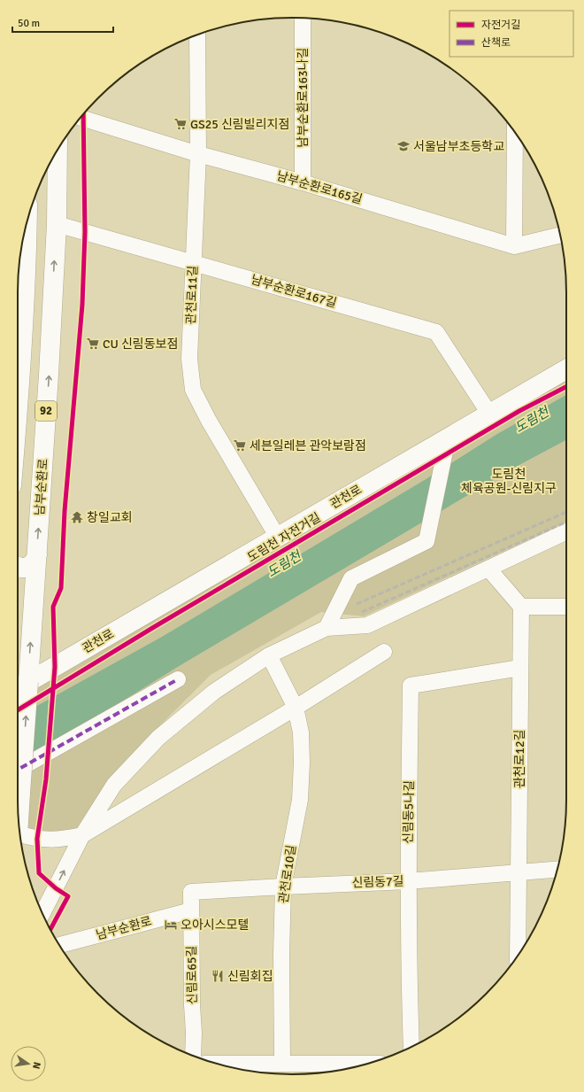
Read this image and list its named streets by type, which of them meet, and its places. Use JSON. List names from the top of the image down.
{
  "streets": {
    "main road": ["92", "남부순환로", "관천로"],
    "street": [
      "남부순환로163나길",
      "남부순환로165길",
      "남부순환로167길",
      "관천로11길",
      "관천로12길",
      "신림동5나길",
      "관천로10길",
      "신림동7길",
      "신림로65길"
    ],
    "cycle path": ["도림천 자전거길"]
  },
  "crossings": [
    ["남부순환로163나길", "남부순환로165길"],
    ["남부순환로165길", "관천로11길"],
    ["남부순환로167길", "관천로11길"],
    ["남부순환로167길", "남부순환로"],
    ["남부순환로167길", "관천로"],
    ["관천로11길", "관천로"],
    ["남부순환로", "관천로"],
    ["남부순환로", "신림로65길"],
    ["관천로12길", "신림동5나길"],
    ["관천로12길", "신림동7길"],
    ["신림동5나길", "신림동7길"],
    ["관천로10길", "신림동7길"],
    ["신림동7길", "신림로65길"]
  ],
  "water": ["도림천"],
  "parks": ["도림천 체육공원-신림지구"],
  "places": {
    "supermarket": ["GS25 신림빌리지점", "CU 신림동보점", "세븐일레븐 관악보람점"],
    "school or university": ["서울남부초등학교"],
    "temple": ["창일교회"],
    "hotel": ["오아시스모텔"],
    "restaurant": ["신림회집"]
  },
  "legend": ["자전거길", "산책로"],
  "scale_bar": "50 m",
  "north": "right"
}
